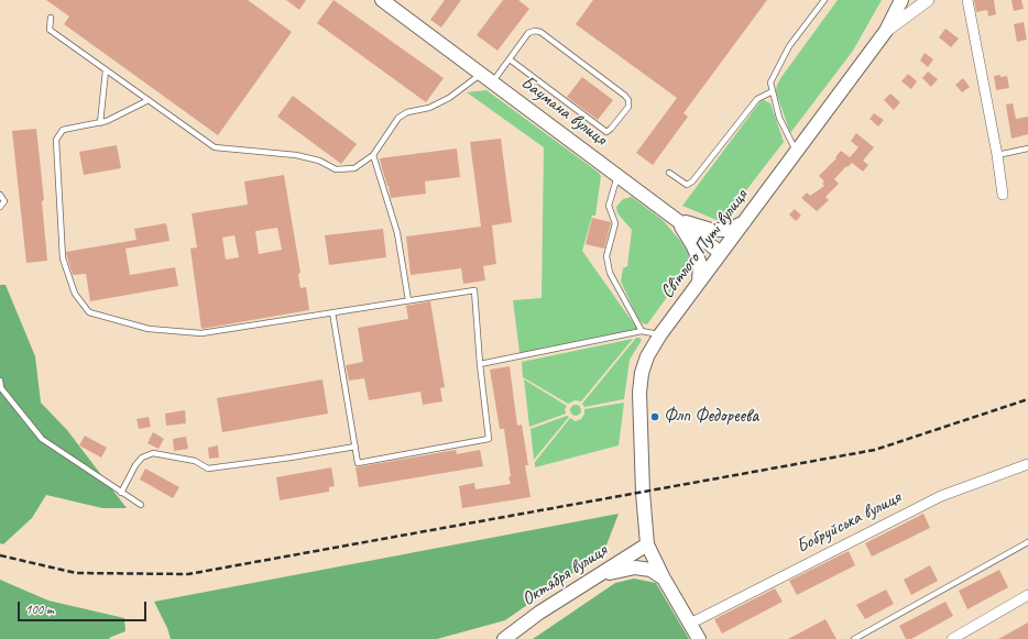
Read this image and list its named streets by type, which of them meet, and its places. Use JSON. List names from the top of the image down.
{
  "streets": {
    "main road": ["Баумана вулиця", "Світлого Путі вулиця", "Октября вулиця"],
    "street": ["Бобруйська вулиця"]
  },
  "crossings": [
    ["Баумана вулиця", "Світлого Путі вулиця"],
    ["Світлого Путі вулиця", "Октября вулиця"]
  ],
  "places": ["Флп Федореева"],
  "scale_bar": "100 m"
}
